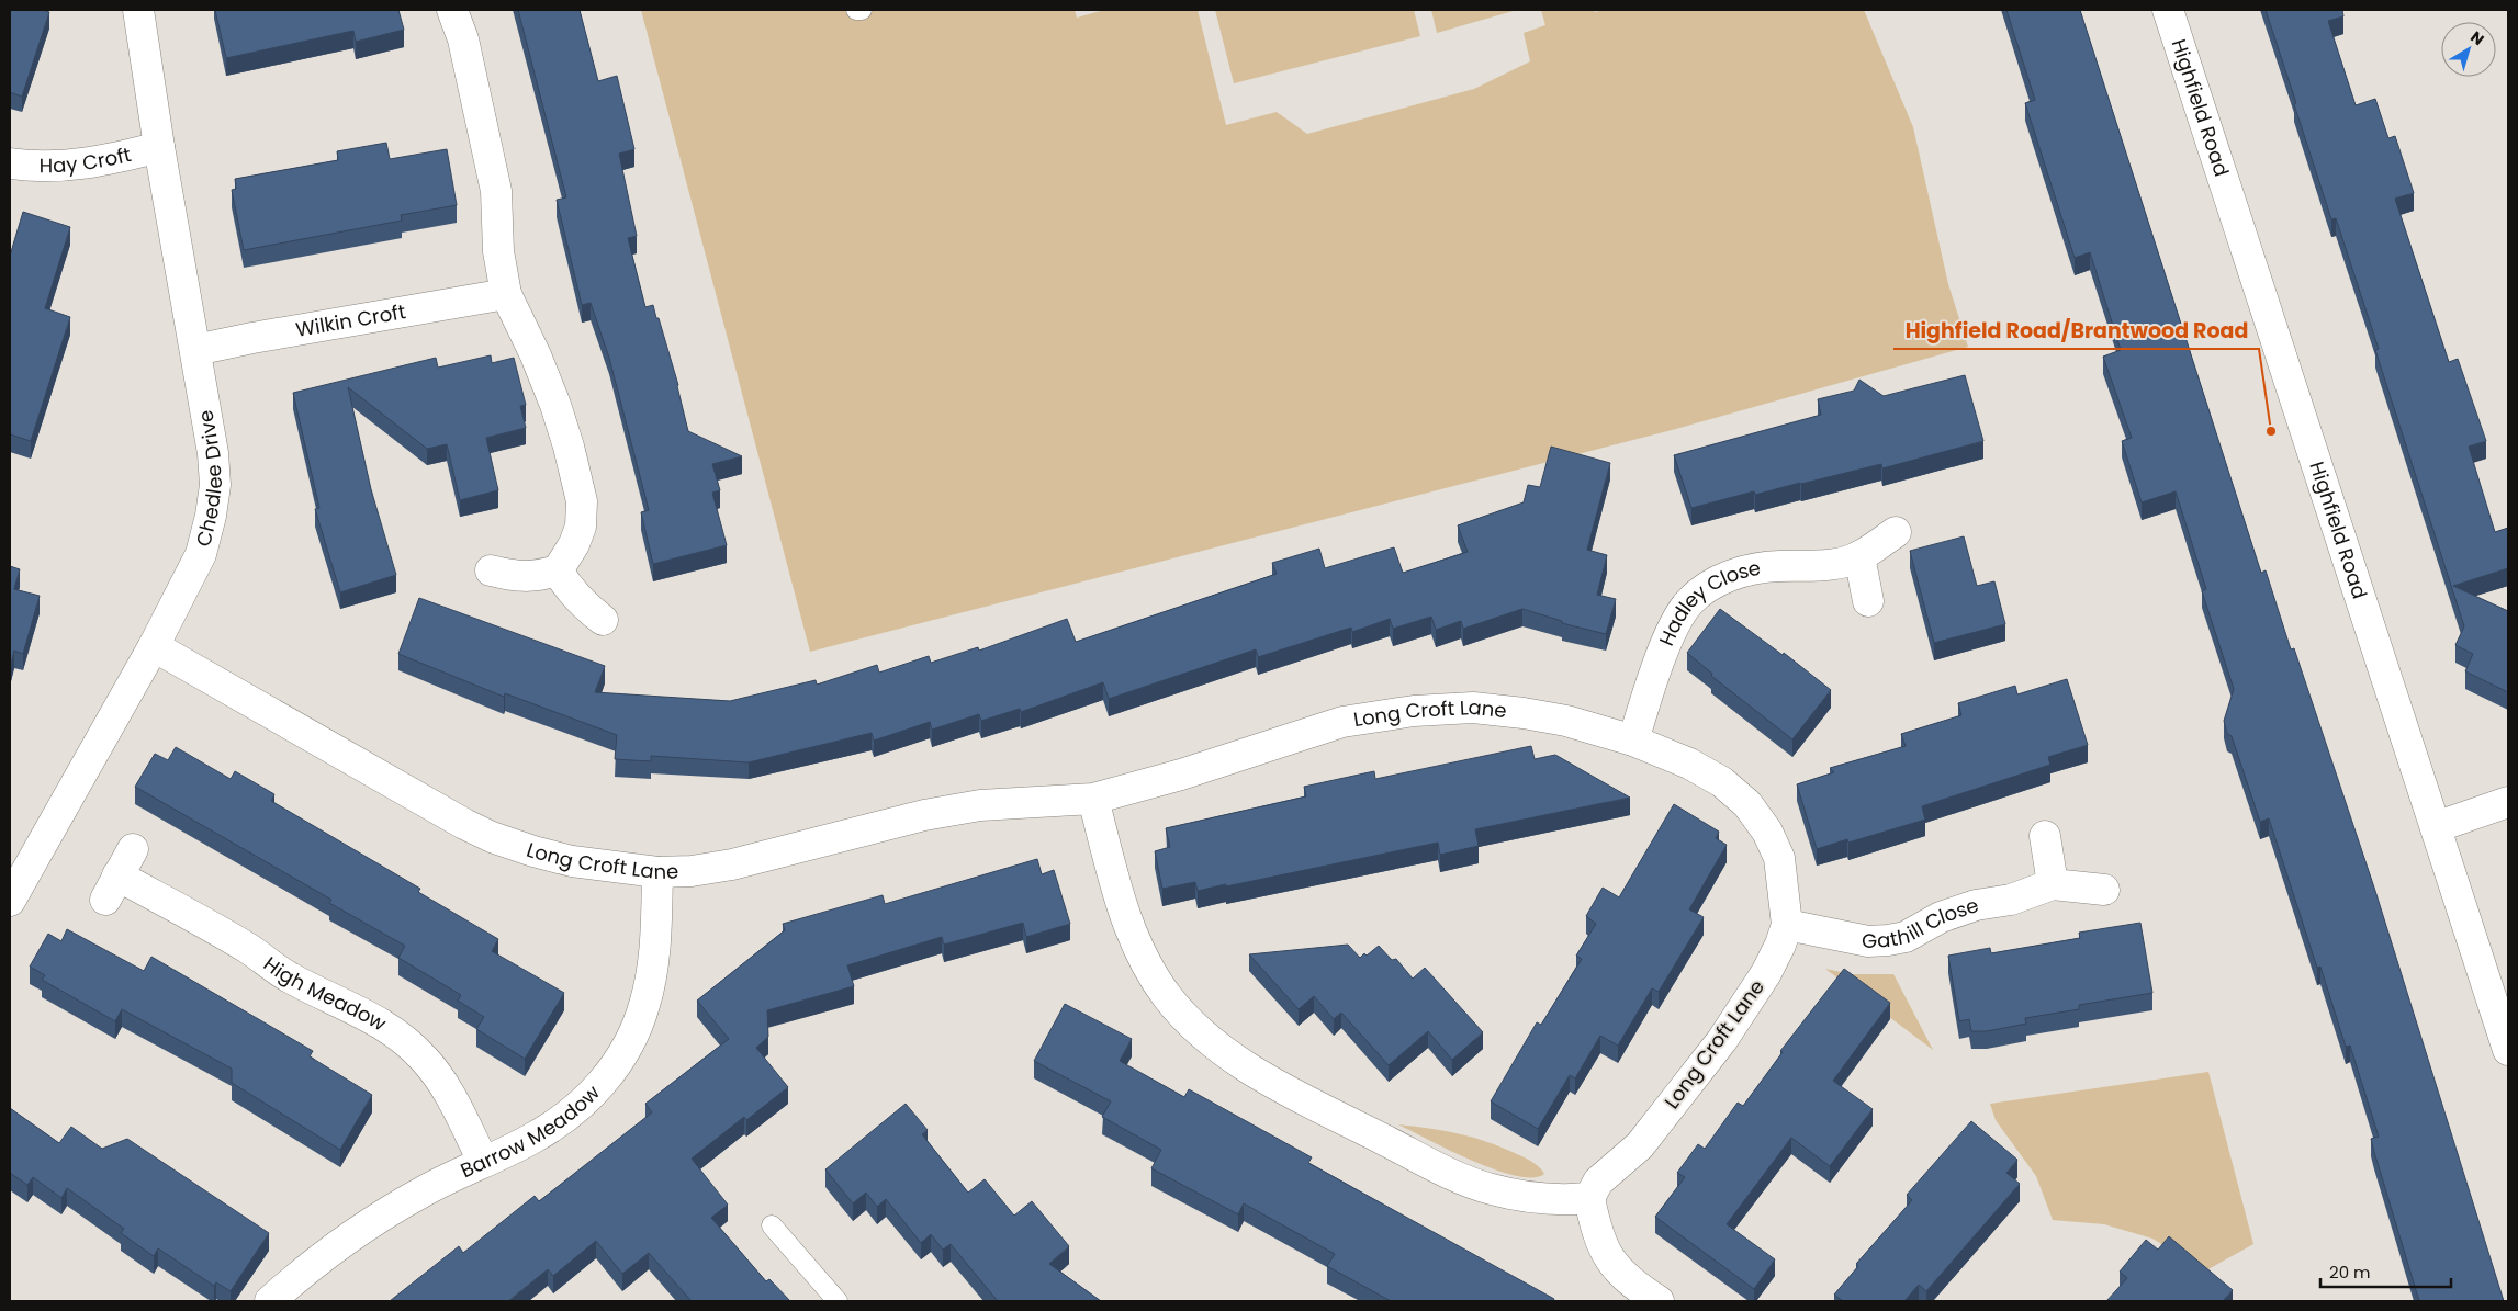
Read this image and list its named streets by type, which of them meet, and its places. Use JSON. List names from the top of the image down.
{
  "streets": {
    "street": [
      "Highfield Road",
      "Hay Croft",
      "Wilkin Croft",
      "Chedlee Drive",
      "Hadley Close",
      "Long Croft Lane",
      "Gathill Close",
      "High Meadow",
      "Barrow Meadow"
    ]
  },
  "crossings": [
    ["Hay Croft", "Chedlee Drive"],
    ["Wilkin Croft", "Chedlee Drive"],
    ["Chedlee Drive", "Long Croft Lane"],
    ["Hadley Close", "Long Croft Lane"],
    ["Long Croft Lane", "Gathill Close"],
    ["Long Croft Lane", "Barrow Meadow"],
    ["High Meadow", "Barrow Meadow"]
  ],
  "places": ["Highfield Road/Brantwood Road"],
  "scale_bar": "20 m",
  "north": "top right"
}
